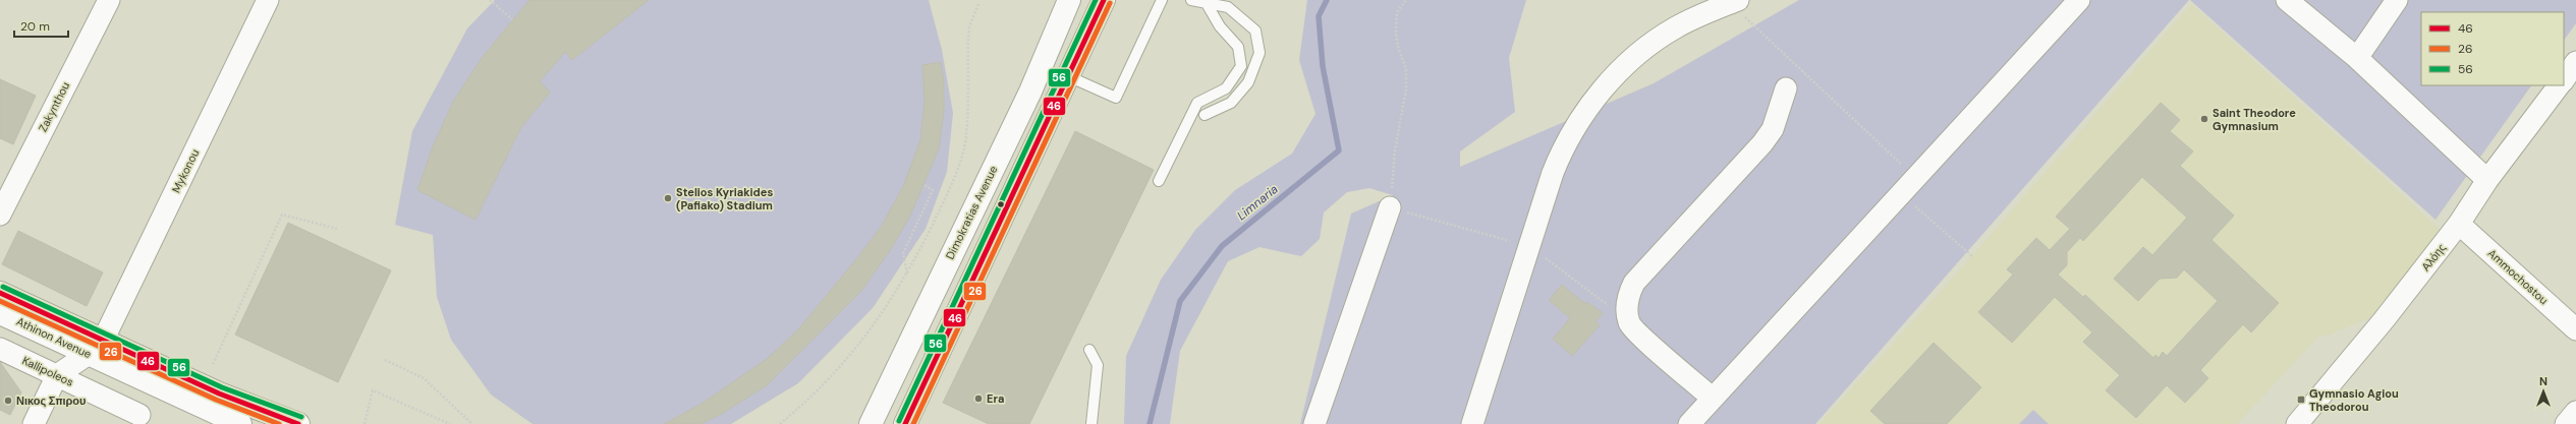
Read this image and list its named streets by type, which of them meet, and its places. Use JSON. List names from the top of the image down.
{
  "streets": {
    "main road": ["Dimokratias Avenue", "Athinon Avenue"],
    "street": [
      "Zakynthou",
      "Mykonou",
      "Αλόης",
      "Ammochostou",
      "Kallipoleos"
    ]
  },
  "crossings": [
    ["Mykonou", "Athinon Avenue"],
    ["Αλόης", "Ammochostou"]
  ],
  "water": ["Limnaria"],
  "places": {
    "other": [
      "Saint Theodore Gymnasium",
      "Stelios Kyriakides (Pafiako) Stadium",
      "Era",
      "Νικος Σπιρου"
    ],
    "transit": ["Gymnasio Agiou Theodorou"]
  },
  "lines": ["transit line 46", "transit line 56", "transit line 26"],
  "legend": ["46", "26", "56"],
  "scale_bar": "20 m",
  "north": "top"
}
